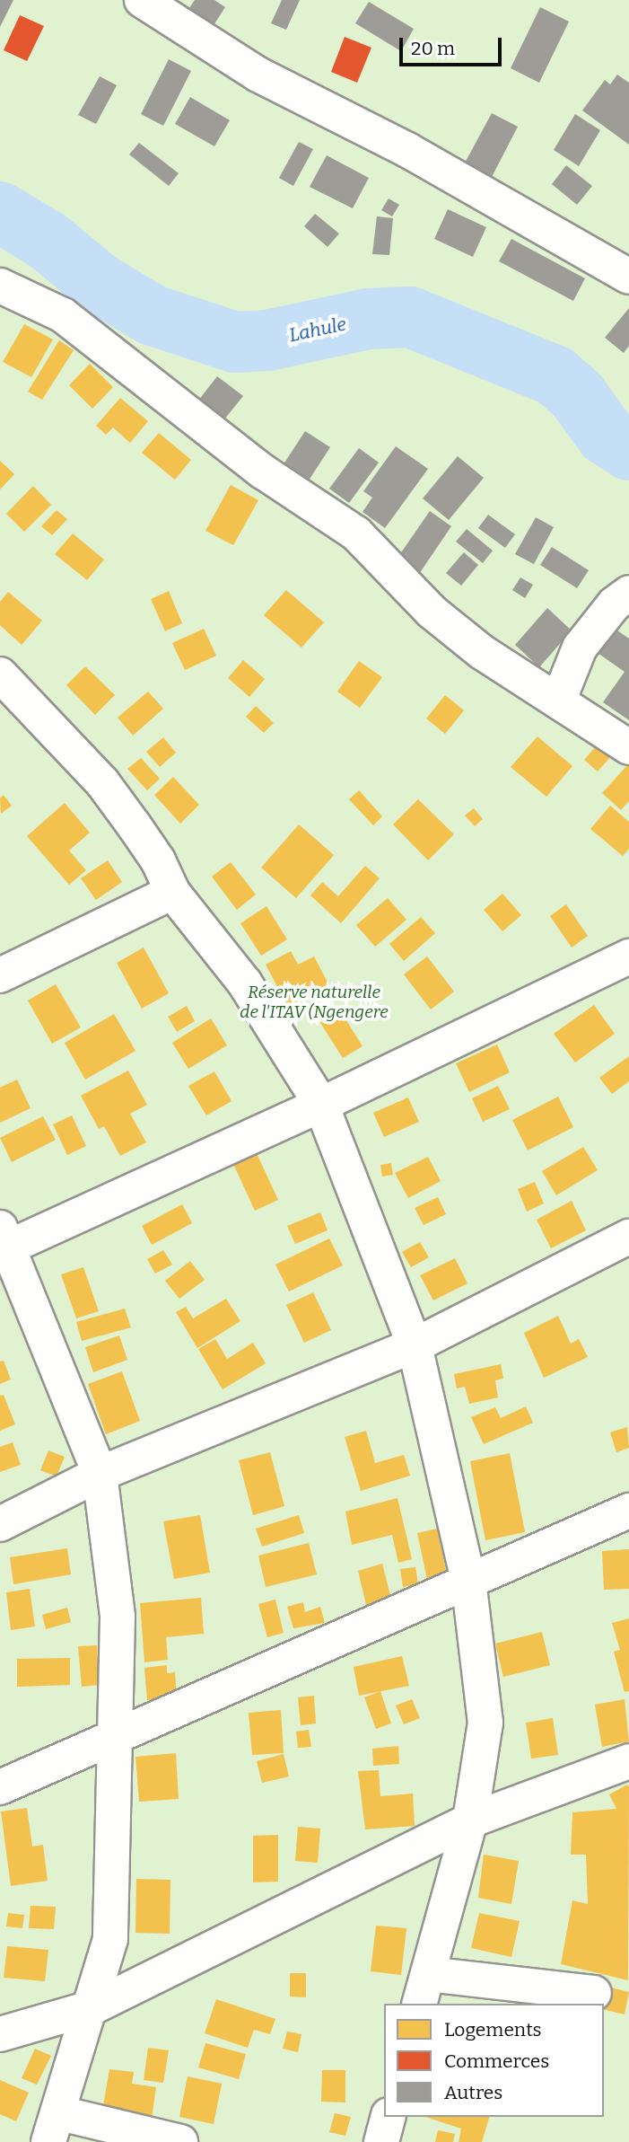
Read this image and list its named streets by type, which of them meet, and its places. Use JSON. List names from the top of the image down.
{
  "water": ["Lahule"],
  "parks": ["Réserve naturelle de l'ITAV (Ngengere"],
  "legend": ["Logements", "Commerces", "Autres"],
  "scale_bar": "20 m"
}
